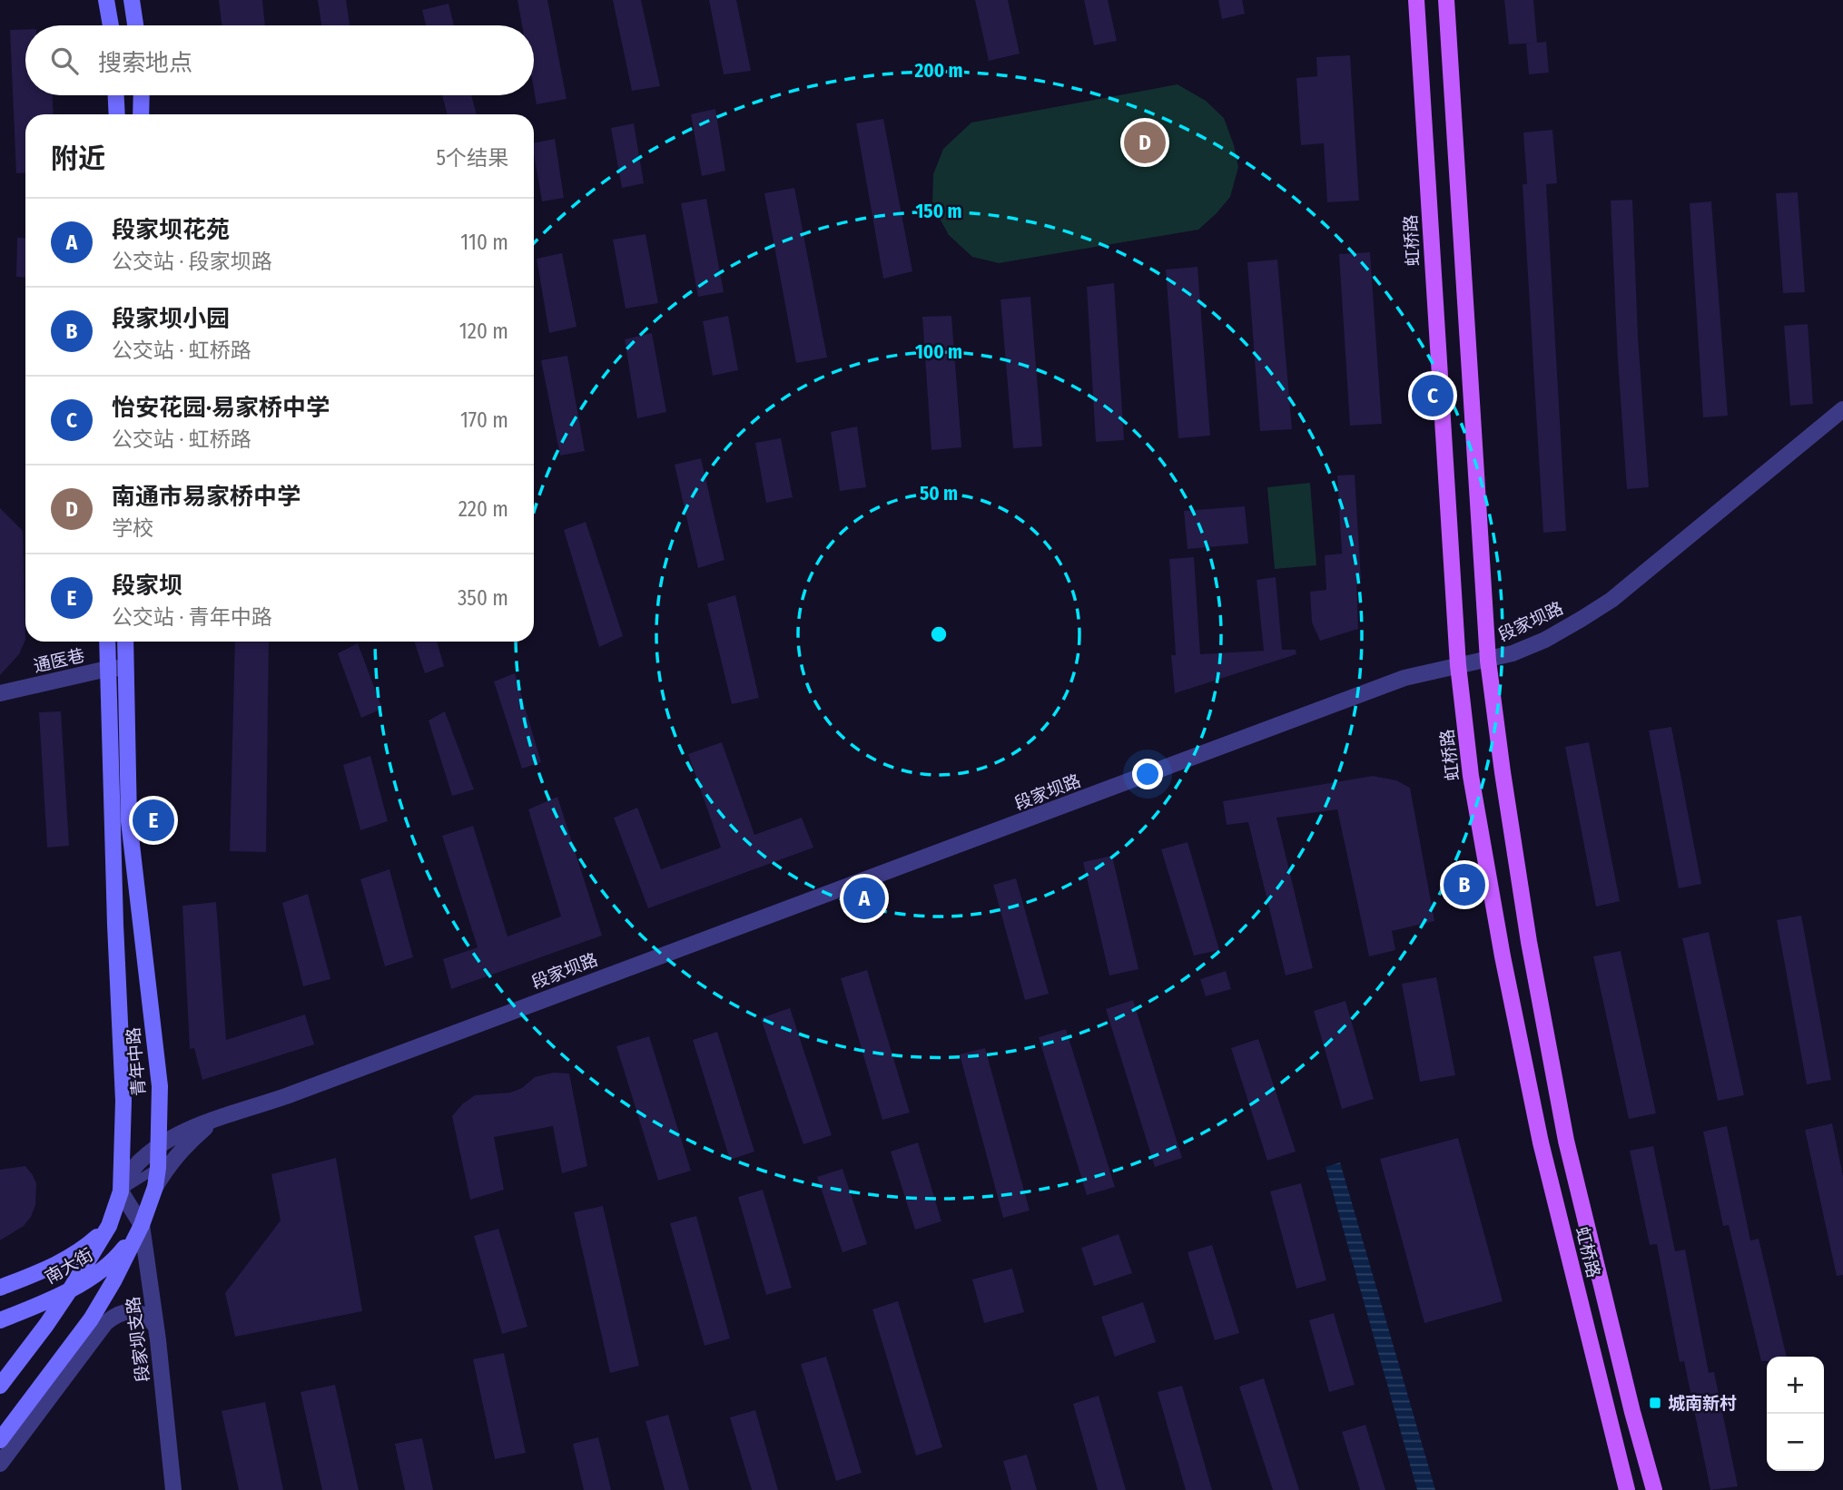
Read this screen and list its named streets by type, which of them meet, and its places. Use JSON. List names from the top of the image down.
{
  "streets": {
    "main road": ["虹桥路", "青年中路", "南大街"],
    "street": ["段家坝路", "通医巷", "段家坝支路"]
  },
  "crossings": [
    ["虹桥路", "段家坝路"],
    ["段家坝路", "青年中路"],
    ["段家坝路", "段家坝支路"],
    ["通医巷", "青年中路"],
    ["青年中路", "南大街"],
    ["青年中路", "段家坝支路"],
    ["南大街", "段家坝支路"]
  ],
  "places": {
    "transit": ["城南新村"]
  },
  "page": {
    "search": "搜索地点",
    "heading": ["附近", "5个结果"],
    "pins": [
      "D",
      "C",
      "E",
      "B",
      "A"
    ],
    "list": [
      {
        "mark": "A",
        "name": "段家坝花苑",
        "note": "公交站 · 段家坝路",
        "value": "110 m"
      },
      {
        "mark": "B",
        "name": "段家坝小园",
        "note": "公交站 · 虹桥路",
        "value": "120 m"
      },
      {
        "mark": "C",
        "name": "怡安花园·易家桥中学",
        "note": "公交站 · 虹桥路",
        "value": "170 m"
      },
      {
        "mark": "D",
        "name": "南通市易家桥中学",
        "note": "学校",
        "value": "220 m"
      },
      {
        "mark": "E",
        "name": "段家坝",
        "note": "公交站 · 青年中路",
        "value": "350 m"
      }
    ],
    "map_buttons": ["+", "−"]
  },
  "rings": [
    "200 m",
    "150 m",
    "100 m",
    "50 m"
  ]
}
